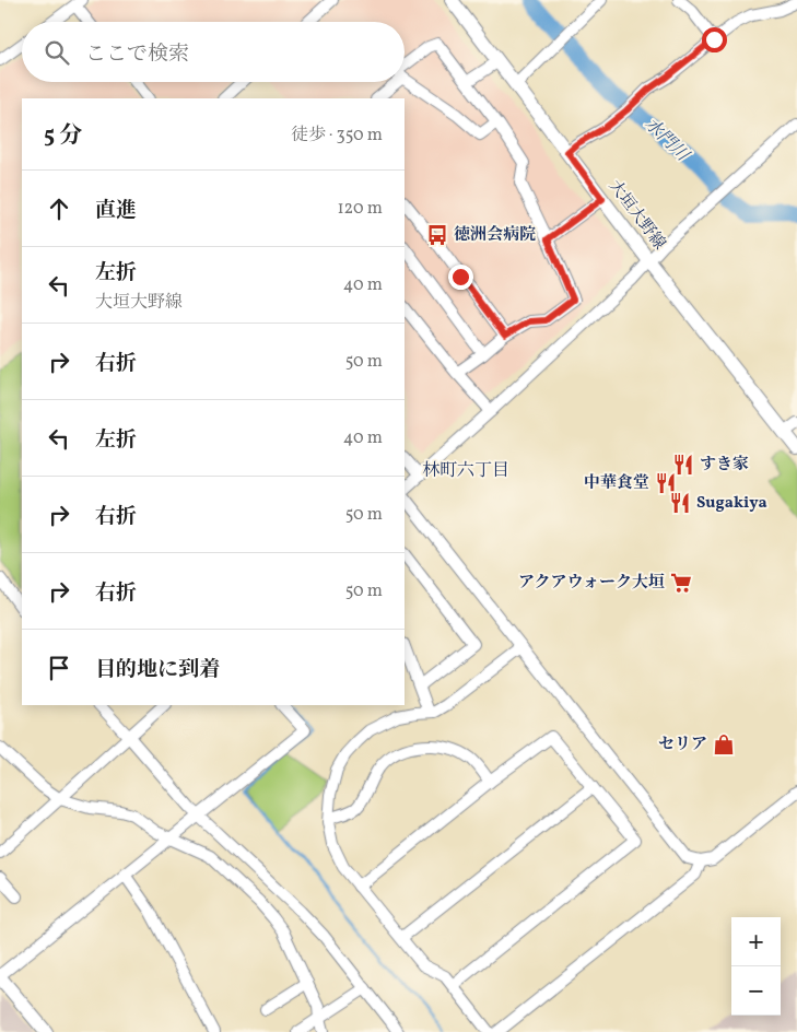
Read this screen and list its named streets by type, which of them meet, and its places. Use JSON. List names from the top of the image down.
{
  "streets": {
    "main road": ["大垣大野線"]
  },
  "districts": ["林町六丁目"],
  "water": ["水門川"],
  "places": {
    "bus stop": ["徳洲会病院"],
    "restaurant": ["すき家", "中華食堂", "Sugakiya"],
    "supermarket": ["アクアウォーク大垣"],
    "shop": ["セリア"]
  },
  "page": {
    "search": "ここで検索",
    "heading": ["5 分", "徒歩 · 350 m"],
    "list": [
      ["直進", "120 m"],
      ["左折", "大垣大野線", "40 m"],
      ["右折", "50 m"],
      ["左折", "40 m"],
      ["右折", "50 m"],
      ["右折", "50 m"],
      "目的地に到着"
    ],
    "map_buttons": ["+", "−"]
  }
}
